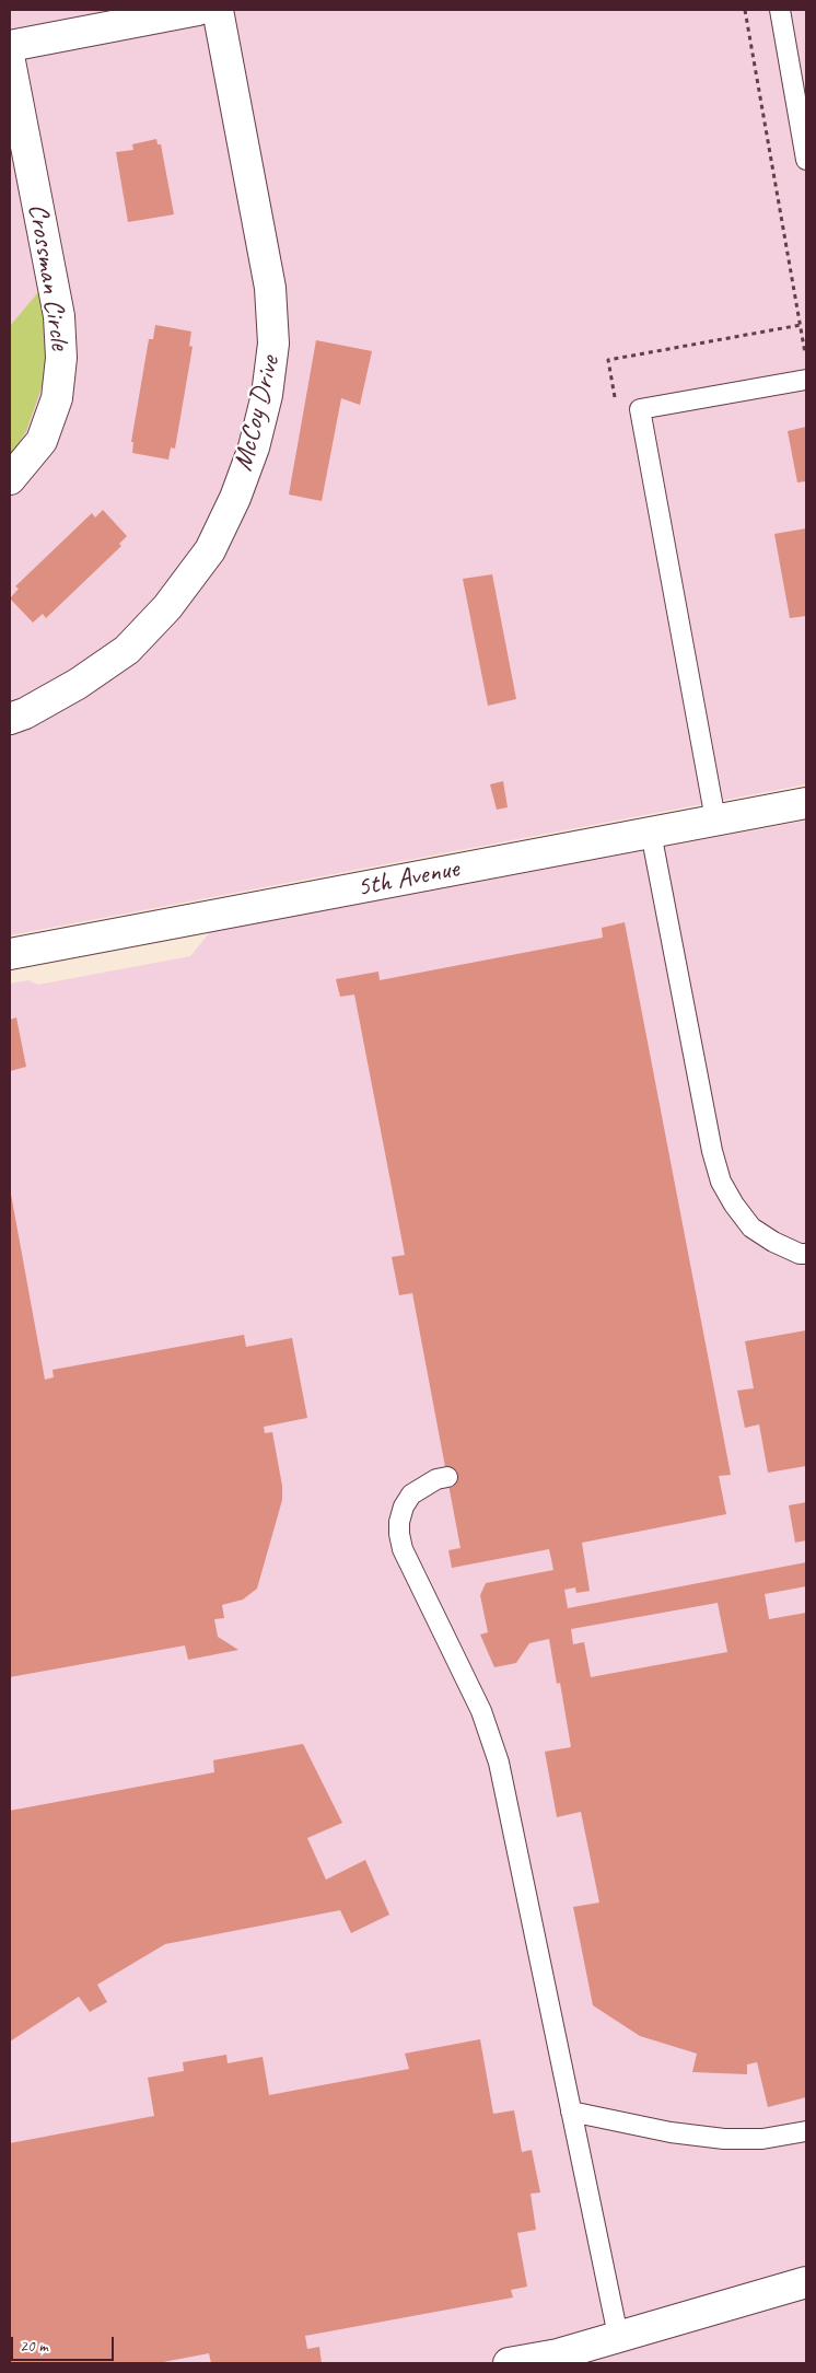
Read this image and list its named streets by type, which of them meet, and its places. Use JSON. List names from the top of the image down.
{
  "streets": {
    "street": ["Crossman Circle", "McCoy Drive", "5th Avenue"]
  },
  "scale_bar": "20 m"
}
